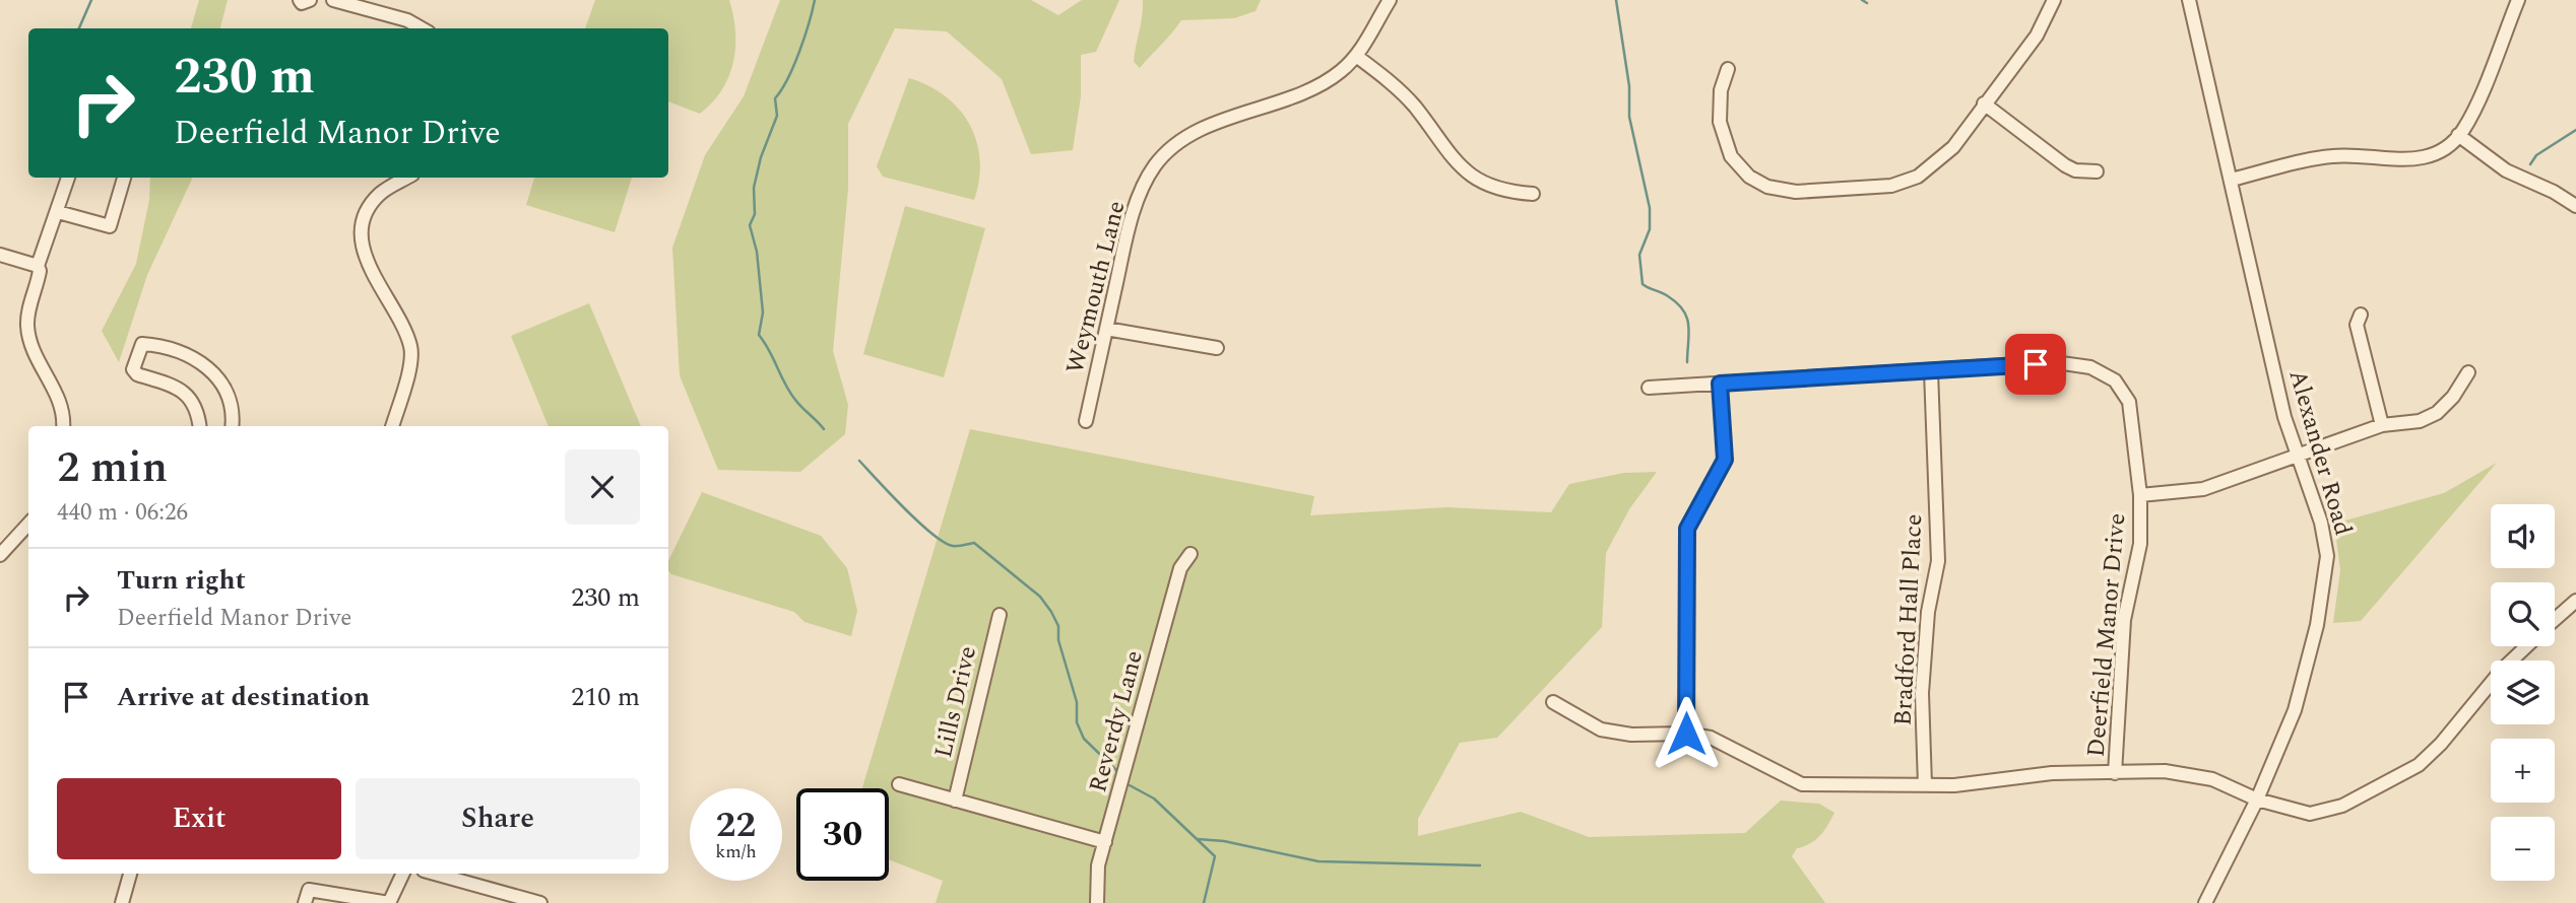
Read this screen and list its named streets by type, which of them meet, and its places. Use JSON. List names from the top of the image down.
{
  "streets": {
    "street": [
      "Weymouth Lane",
      "Alexander Road",
      "Bradford Hall Place",
      "Deerfield Manor Drive",
      "Lills Drive",
      "Reverdy Lane"
    ]
  },
  "crossings": [
    ["Bradford Hall Place", "Deerfield Manor Drive"]
  ],
  "page": {
    "turn": ["230 m", "Deerfield Manor Drive"],
    "heading": ["2 min", "440 m · 06:26"],
    "map_buttons": ["+", "−"],
    "list": [
      {
        "name": "Turn right",
        "note": "Deerfield Manor Drive",
        "value": "230 m"
      },
      {
        "name": "Arrive at destination",
        "value": "210 m"
      }
    ],
    "buttons": ["Exit", "Share"],
    "speed": "22 km/h",
    "limit": "30"
  }
}
